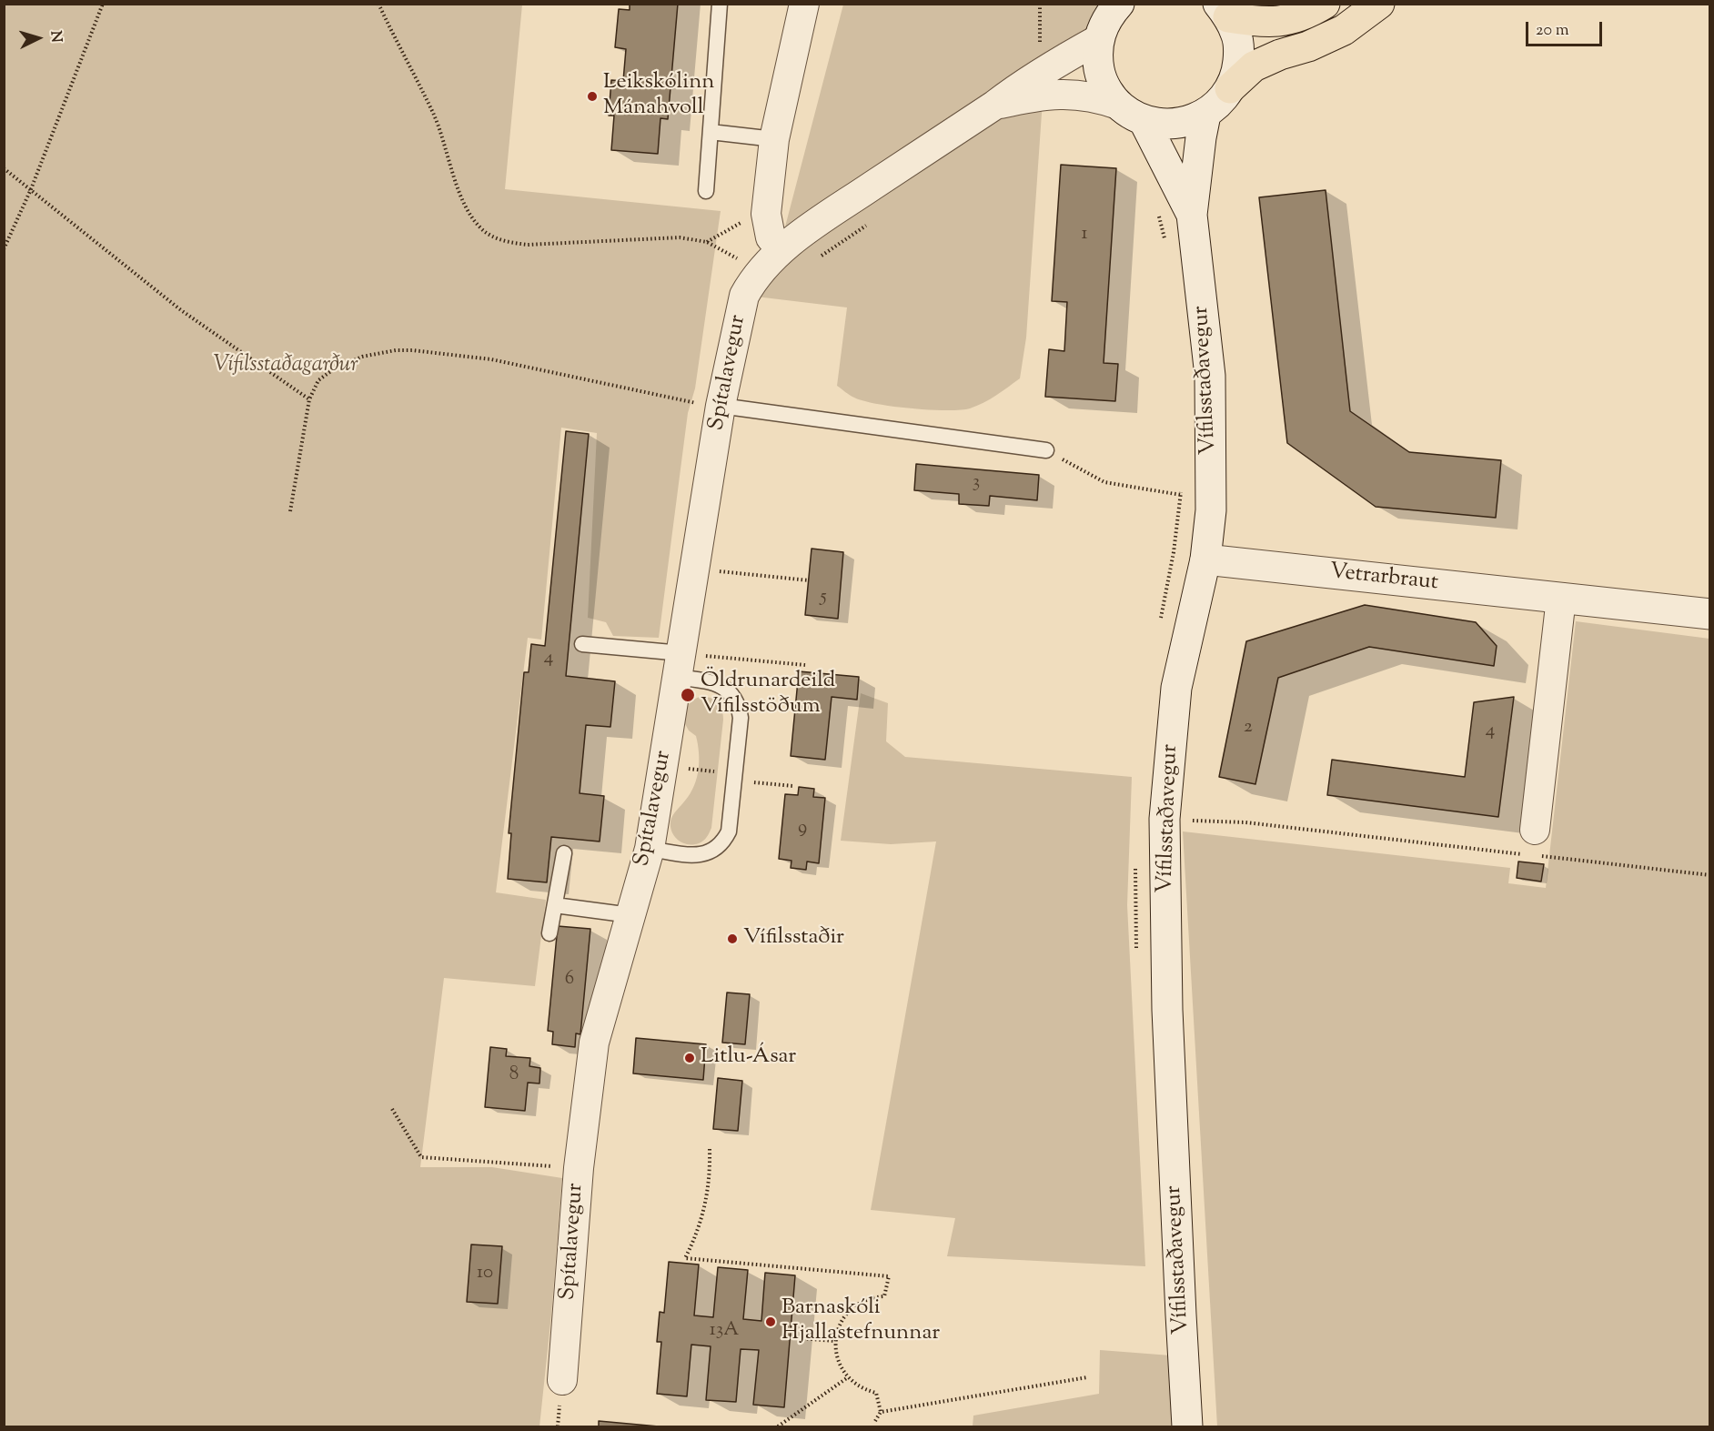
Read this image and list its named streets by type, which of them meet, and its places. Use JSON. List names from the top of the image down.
{
  "streets": {
    "main road": ["Vífilsstaðavegur", "Vetrarbraut"],
    "street": ["Spítalavegur"]
  },
  "crossings": [
    ["Vífilsstaðavegur", "Vetrarbraut"]
  ],
  "parks": ["Vífilsstaðagarður"],
  "places": [
    "Leikskólinn Mánahvoll",
    "Öldrunardeild Vífilsstöðum",
    "Vífilsstaðir",
    "Litlu-Ásar",
    "Barnaskóli Hjallastefnunnar"
  ],
  "house_numbers": [
    "1",
    "3",
    "5",
    "4",
    "2",
    "4",
    "9",
    "6",
    "8",
    "10",
    "13A"
  ],
  "scale_bar": "20 m",
  "north": "right"
}
